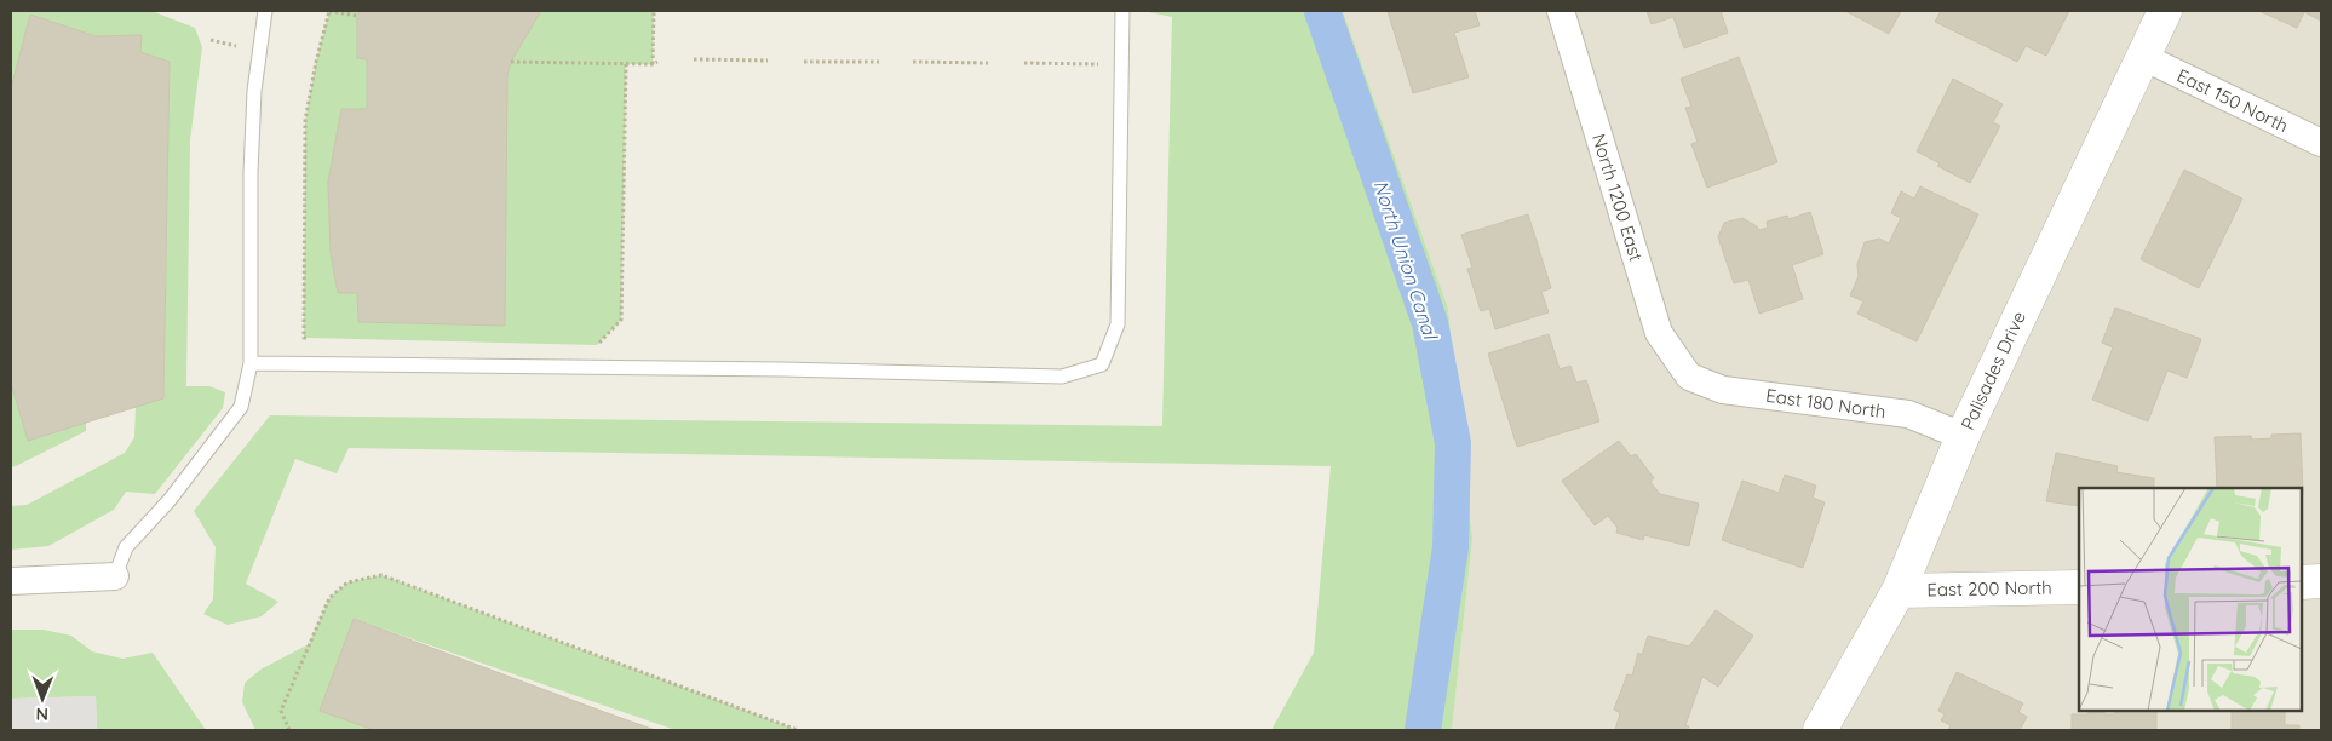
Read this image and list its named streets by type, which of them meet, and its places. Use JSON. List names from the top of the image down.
{
  "streets": {
    "street": [
      "East 150 North",
      "North 1200 East",
      "Palisades Drive",
      "East 180 North",
      "East 200 North"
    ]
  },
  "crossings": [
    ["East 150 North", "Palisades Drive"],
    ["North 1200 East", "East 180 North"],
    ["Palisades Drive", "East 180 North"],
    ["Palisades Drive", "East 200 North"]
  ],
  "water": ["North Union Canal"],
  "north": "bottom"
}
